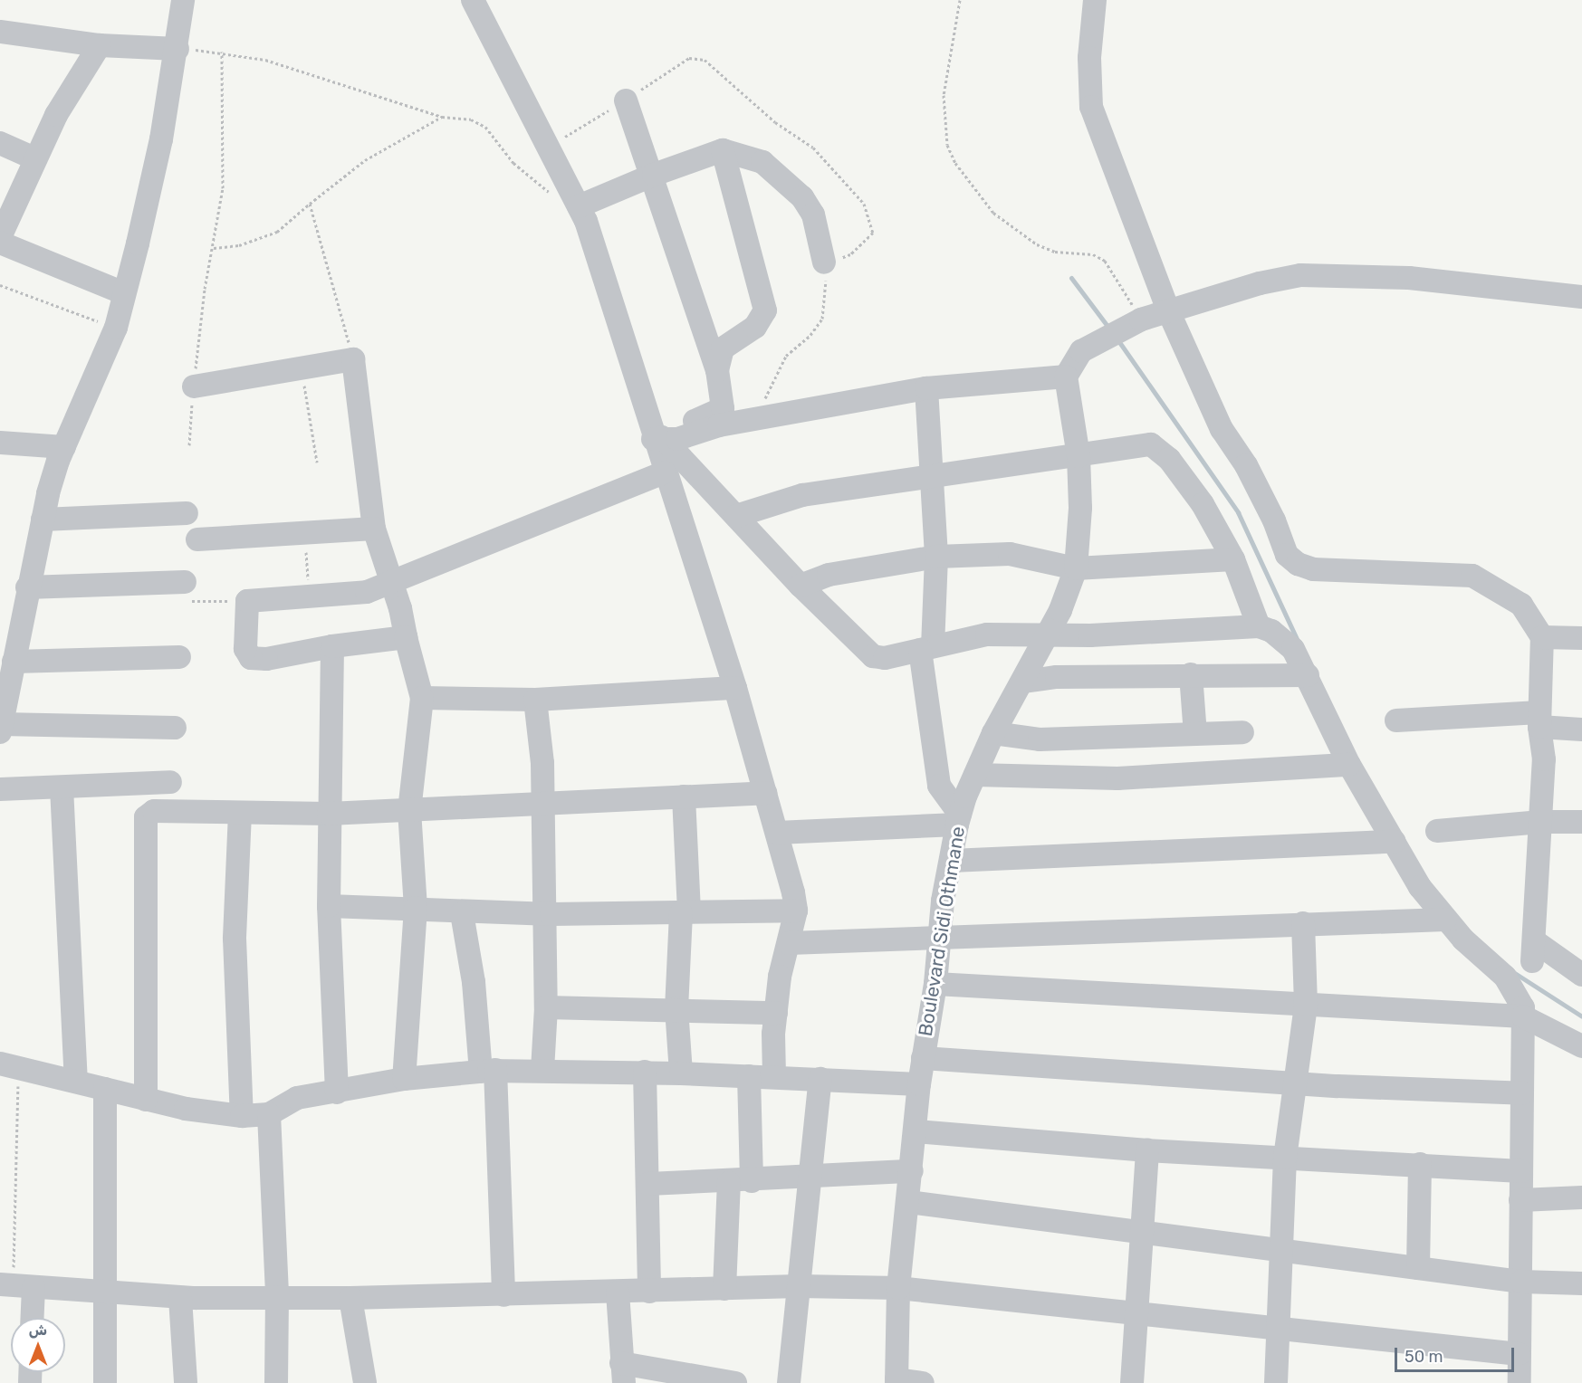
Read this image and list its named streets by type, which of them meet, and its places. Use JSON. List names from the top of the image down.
{
  "streets": {
    "street": ["Boulevard Sidi Othmane"]
  },
  "scale_bar": "50 m",
  "north": "top"
}
